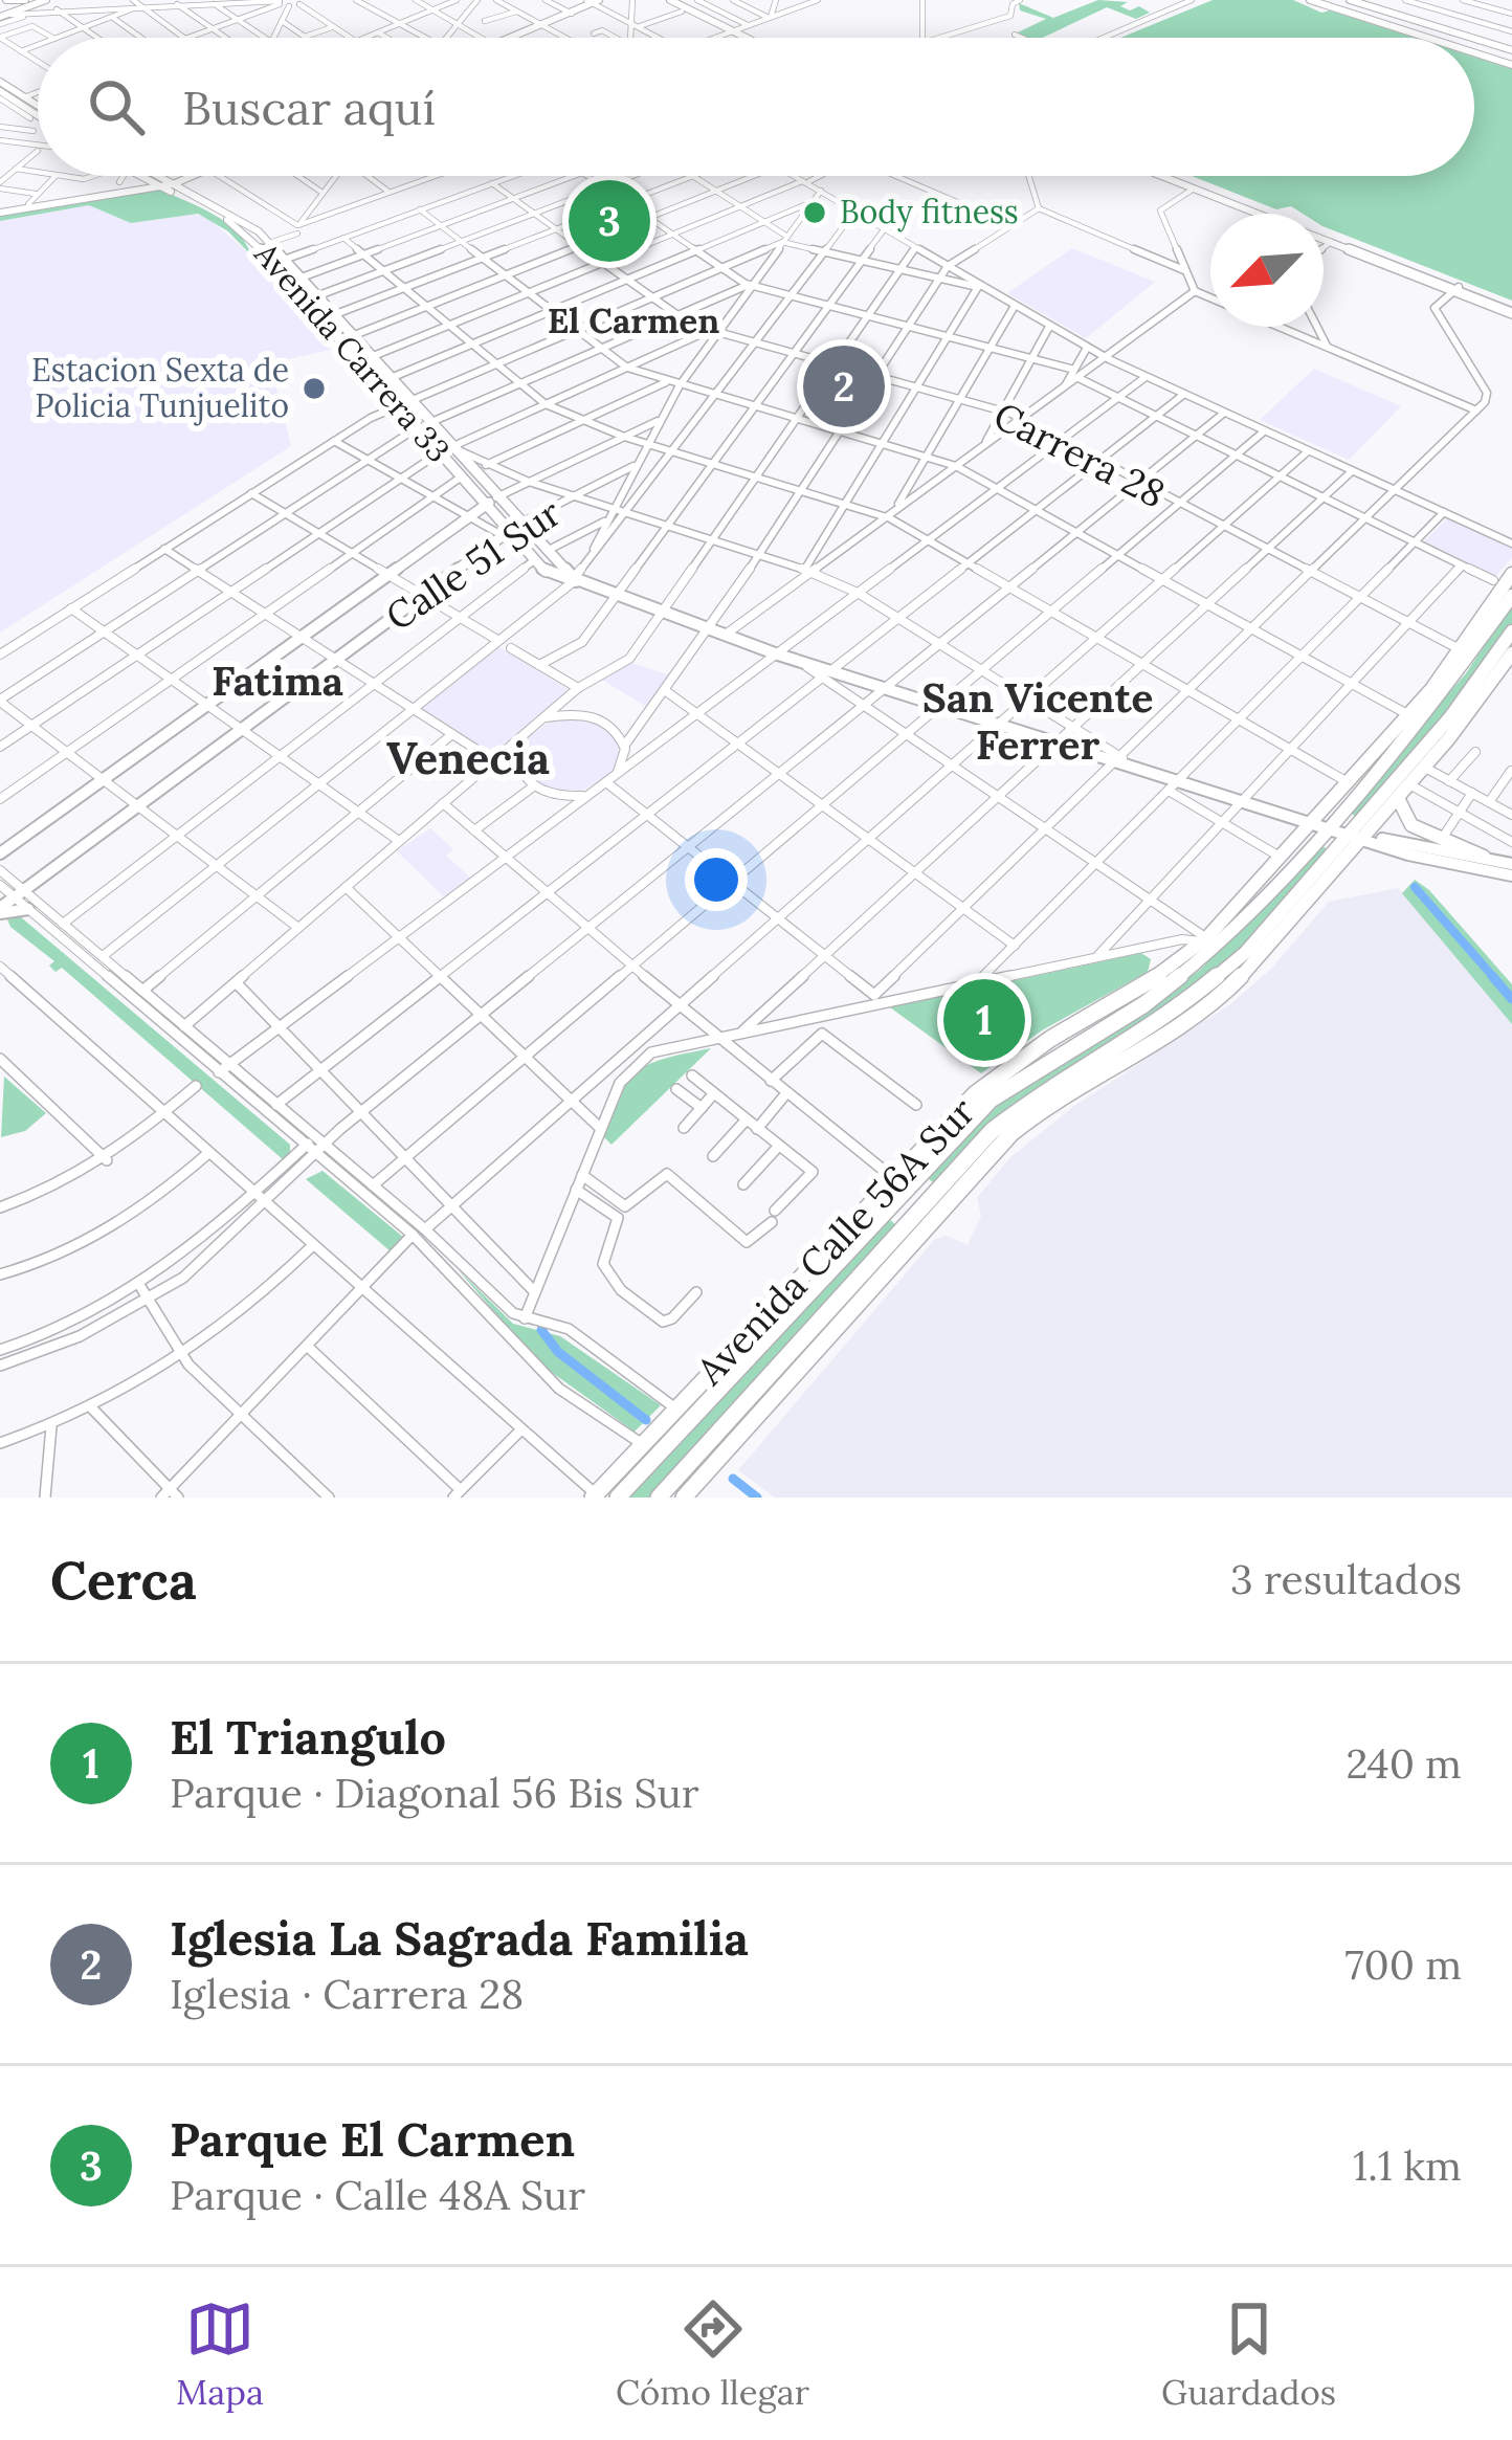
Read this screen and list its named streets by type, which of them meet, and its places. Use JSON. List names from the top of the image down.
{
  "streets": {
    "highway": ["Avenida Calle 56A Sur"],
    "main road": ["Avenida Carrera 33", "Calle 51 Sur"],
    "street": ["Carrera 28"]
  },
  "crossings": [
    ["Avenida Carrera 33", "Calle 51 Sur"],
    ["Avenida Carrera 33", "Avenida Calle 56A Sur"],
    ["Carrera 28", "Avenida Calle 56A Sur"]
  ],
  "districts": [
    "El Carmen",
    "Fatima",
    "San Vicente Ferrer",
    "Venecia"
  ],
  "places": ["Body fitness", "Estacion Sexta de Policia Tunjuelito"],
  "north": "bottom left",
  "page": {
    "search": "Buscar aquí",
    "pins": ["3", "2", "1"],
    "heading": ["Cerca", "3 resultados"],
    "list": [
      {
        "mark": "1",
        "name": "El Triangulo",
        "note": "Parque · Diagonal 56 Bis Sur",
        "value": "240 m"
      },
      {
        "mark": "2",
        "name": "Iglesia La Sagrada Familia",
        "note": "Iglesia · Carrera 28",
        "value": "700 m"
      },
      {
        "mark": "3",
        "name": "Parque El Carmen",
        "note": "Parque · Calle 48A Sur",
        "value": "1.1 km"
      }
    ],
    "nav": ["Mapa", "Cómo llegar", "Guardados"]
  }
}
